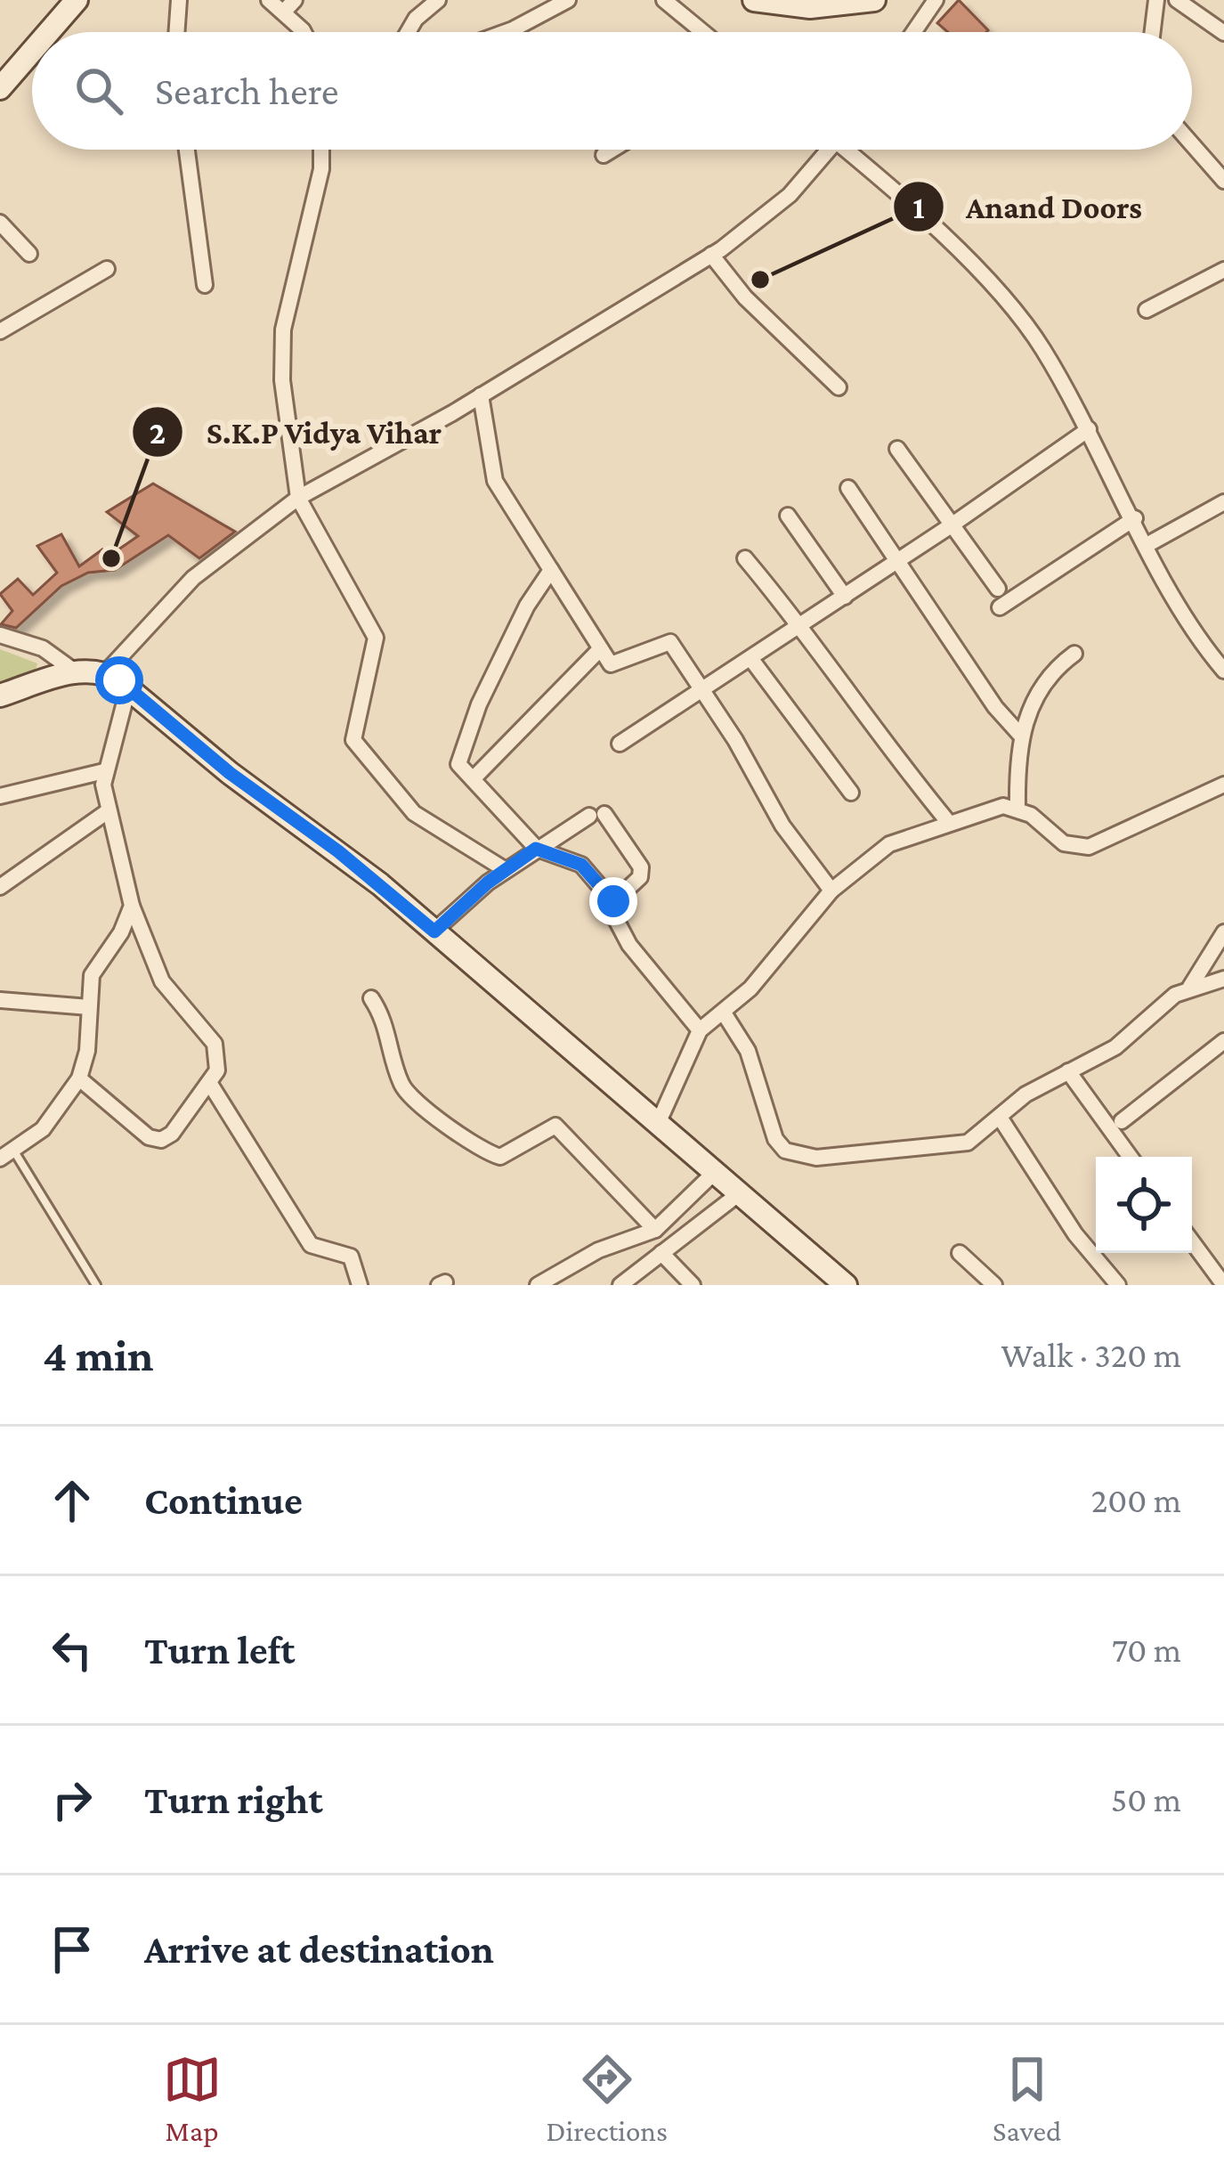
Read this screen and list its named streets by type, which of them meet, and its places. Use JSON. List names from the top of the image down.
{
  "places": ["Anand Doors", "S.K.P Vidya Vihar"],
  "page": {
    "search": "Search here",
    "heading": ["4 min", "Walk · 320 m"],
    "list": [
      ["Continue", "200 m"],
      ["Turn left", "70 m"],
      ["Turn right", "50 m"],
      "Arrive at destination"
    ],
    "nav": ["Map", "Directions", "Saved"]
  }
}
